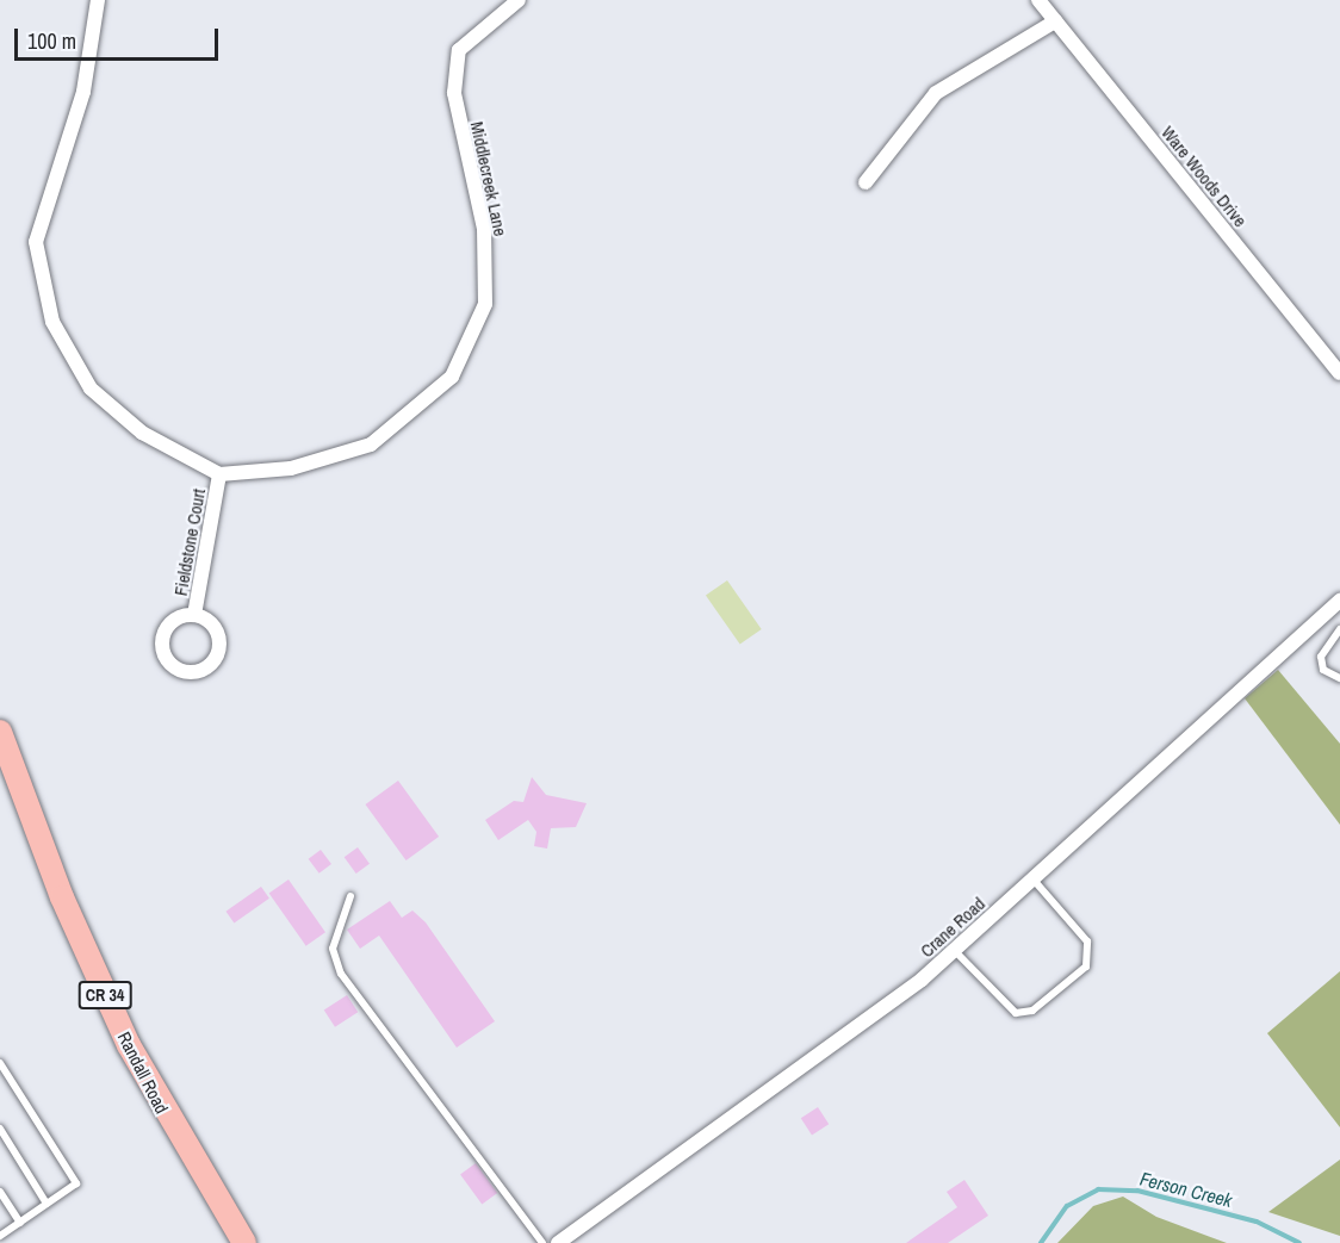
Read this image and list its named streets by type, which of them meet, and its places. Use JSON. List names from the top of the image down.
{
  "streets": {
    "main road": ["CR 34", "Randall Road"],
    "street": [
      "Ware Woods Drive",
      "Middlecreek Lane",
      "Fieldstone Court",
      "Crane Road"
    ]
  },
  "crossings": [
    ["Middlecreek Lane", "Fieldstone Court"]
  ],
  "water": ["Ferson Creek"],
  "scale_bar": "100 m"
}
